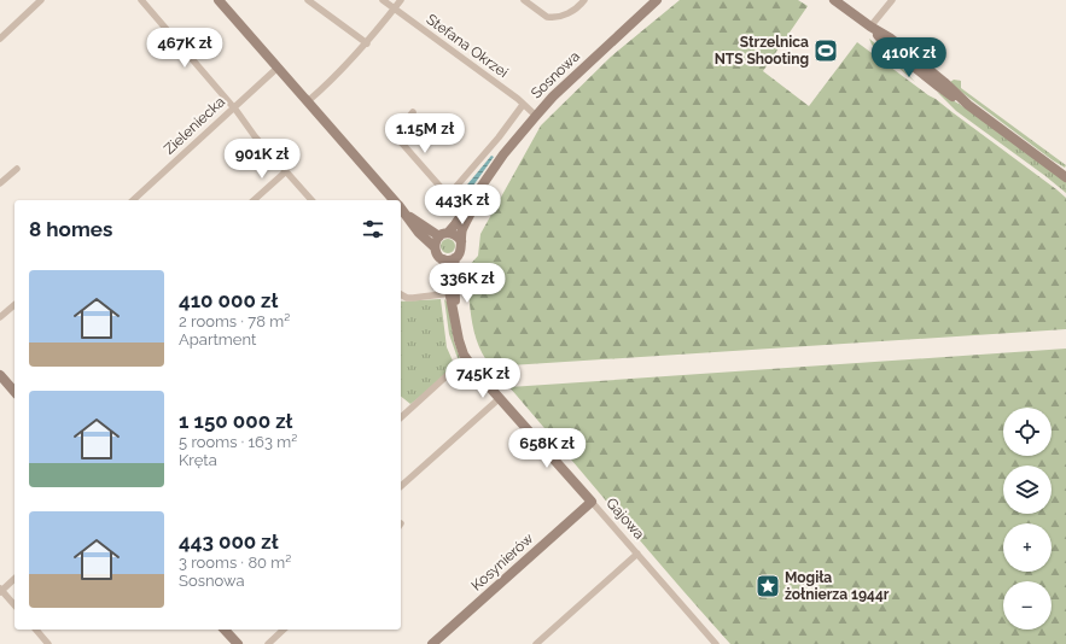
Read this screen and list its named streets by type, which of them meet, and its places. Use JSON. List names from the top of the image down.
{
  "streets": {
    "street": [
      "Stefana Okrzei",
      "Sosnowa",
      "Zieleniecka",
      "Gajowa",
      "Kosynierów"
    ]
  },
  "crossings": [
    ["Stefana Okrzei", "Sosnowa"],
    ["Sosnowa", "Gajowa"],
    ["Gajowa", "Kosynierów"]
  ],
  "places": {
    "sports": ["Strzelnica NTS Shooting"],
    "place": ["Mogiła żołnierza 1944r"]
  },
  "page": {
    "price": [
      "467K zł",
      "410K zł",
      "1.15M zł",
      "901K zł",
      "443K zł",
      "336K zł",
      "745K zł",
      "658K zł"
    ],
    "heading": "8 homes",
    "list": [
      {
        "name": "410 000 zł",
        "note": "2 rooms · 78 m² · Apartment"
      },
      {
        "name": "1 150 000 zł",
        "note": "5 rooms · 163 m² · Kręta"
      },
      {
        "name": "443 000 zł",
        "note": "3 rooms · 80 m² · Sosnowa"
      }
    ],
    "map_buttons": ["+", "−"]
  }
}
